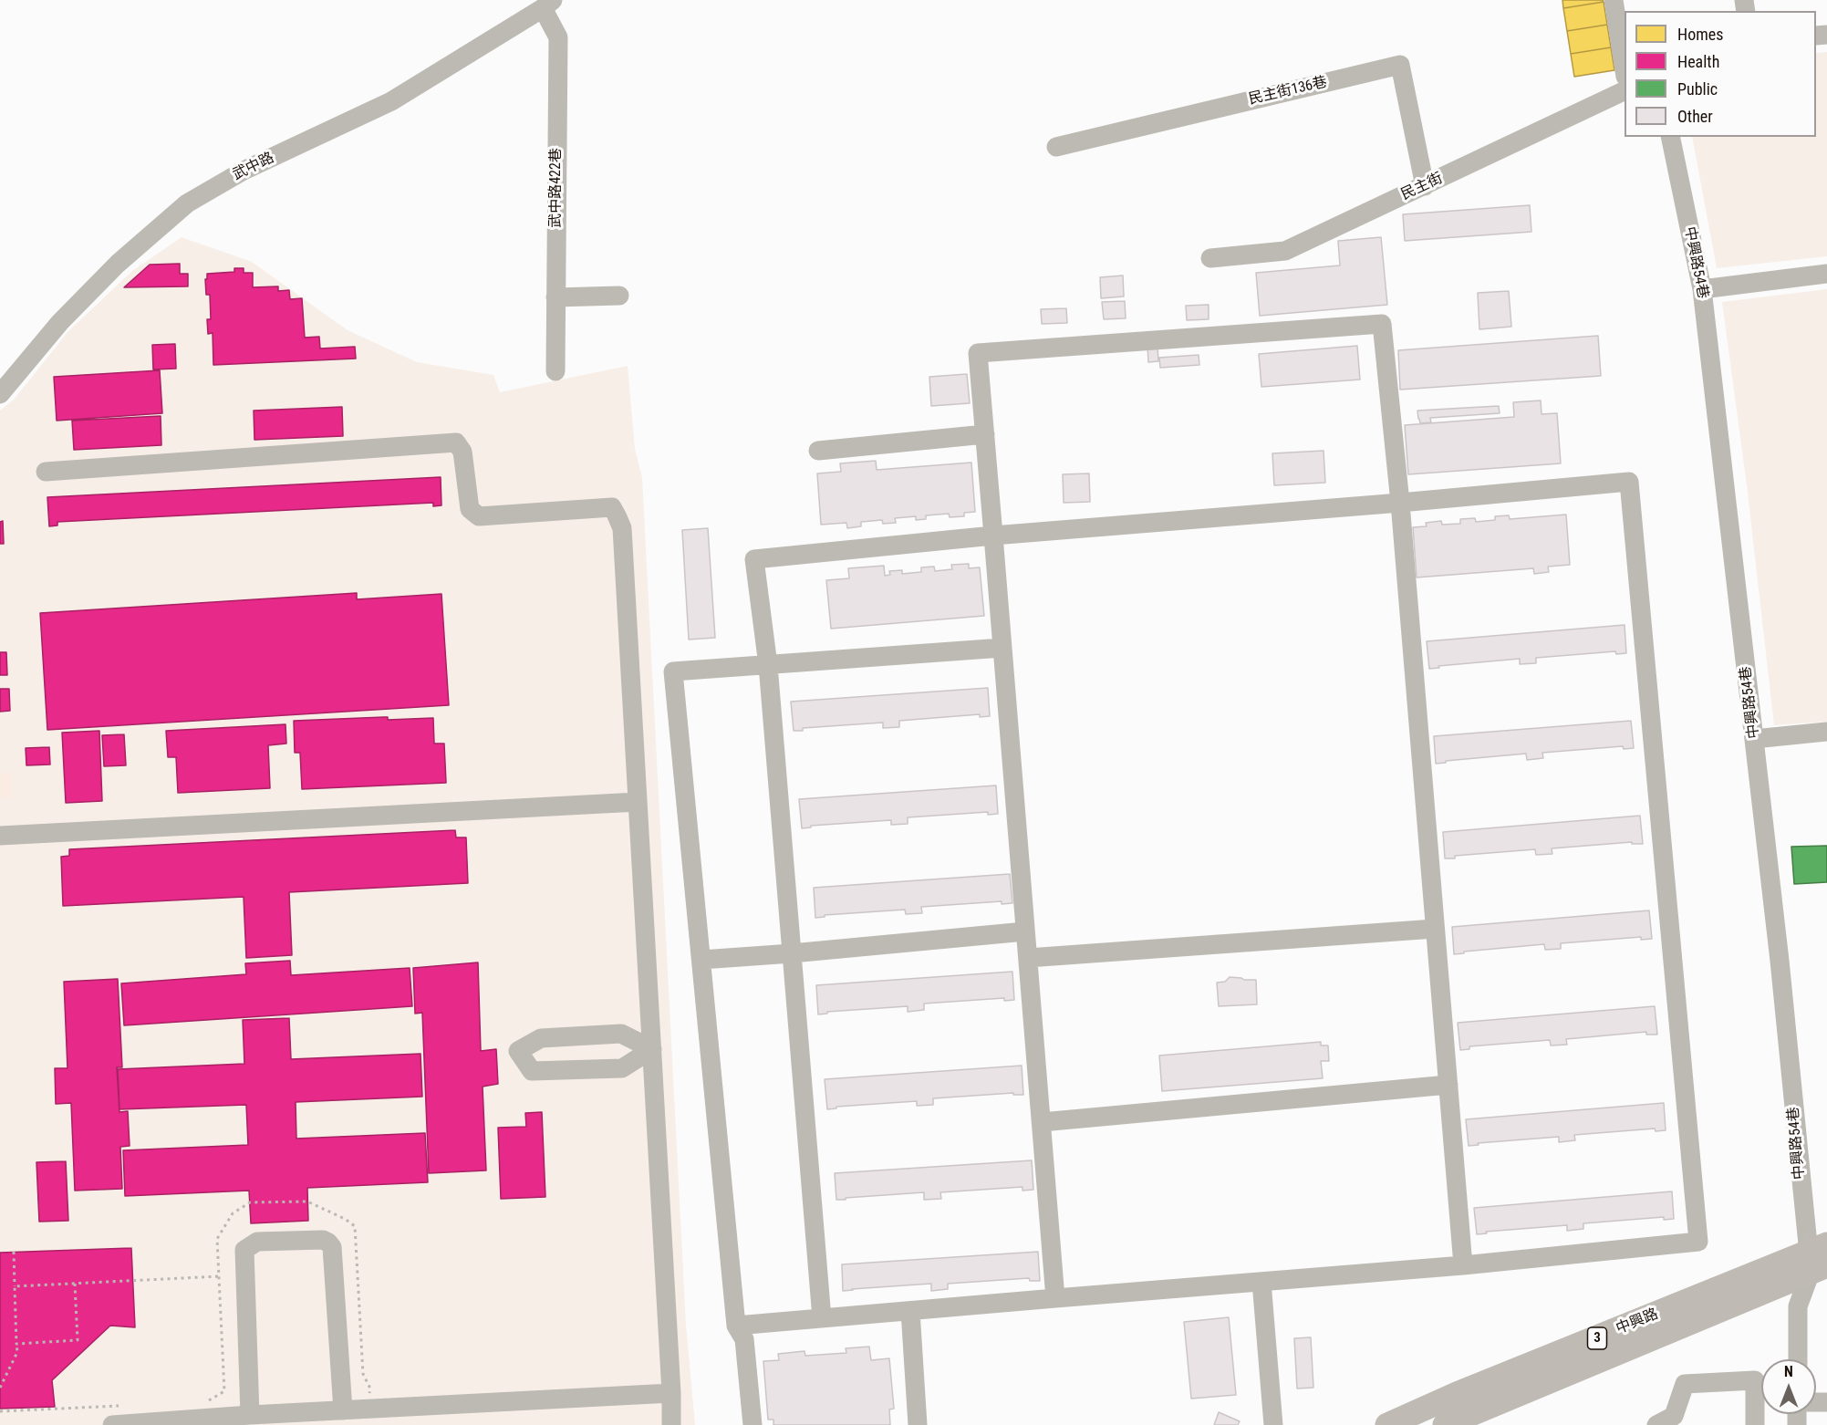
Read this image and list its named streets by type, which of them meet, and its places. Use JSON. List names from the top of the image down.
{
  "streets": {
    "main road": ["中興路", "3"],
    "street": [
      "民主街136巷",
      "武中路",
      "民主街",
      "武中路422巷",
      "中興路54巷"
    ]
  },
  "crossings": [
    ["民主街136巷", "民主街"],
    ["武中路", "武中路422巷"],
    ["中興路54巷", "中興路"]
  ],
  "legend": [
    "Homes",
    "Health",
    "Public",
    "Other"
  ],
  "north": "top"
}
